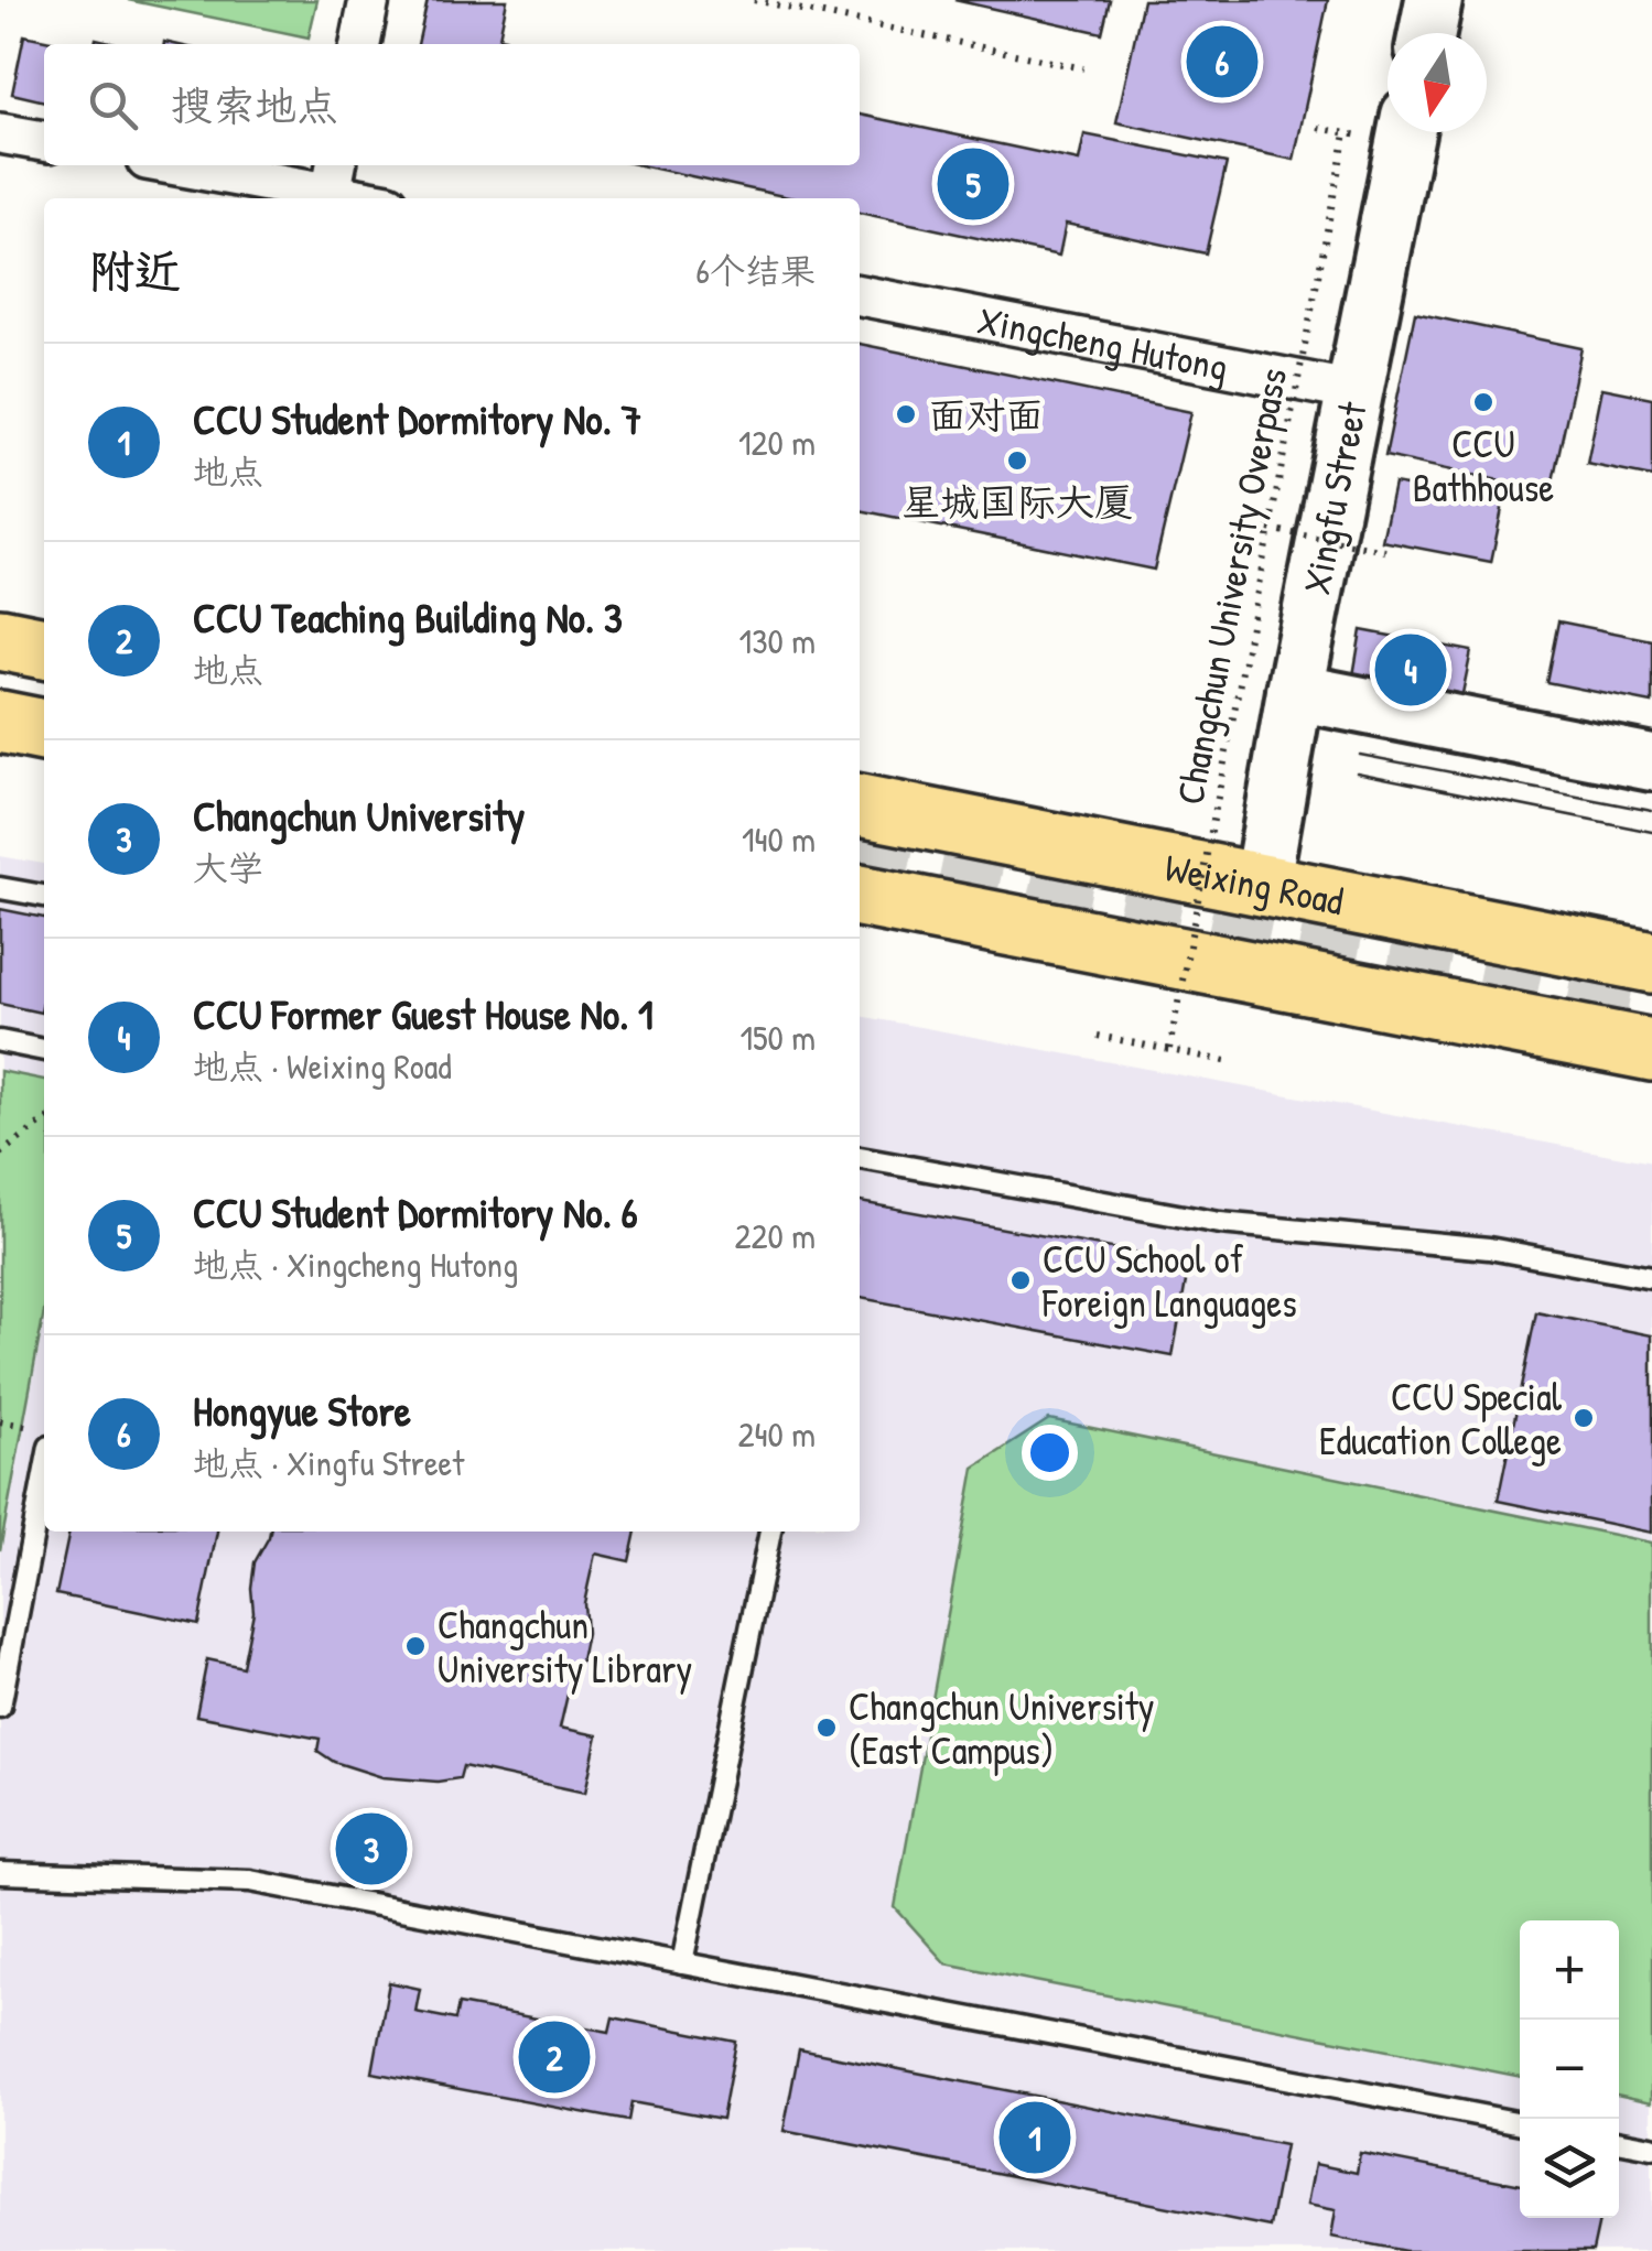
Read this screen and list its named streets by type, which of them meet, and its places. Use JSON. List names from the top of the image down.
{
  "streets": {
    "main road": ["Weixing Road"],
    "street": ["Xingcheng Hutong", "Xingfu Street"],
    "path": ["Changchun University Overpass"]
  },
  "crossings": [
    ["Xingcheng Hutong", "Xingfu Street"],
    ["Xingfu Street", "Weixing Road"]
  ],
  "places": [
    "CCU Bathhouse",
    "面对面",
    "星城国际大厦",
    "CCU School of Foreign Languages",
    "CCU Special Education College",
    "Changchun University Library",
    "Changchun University (East Campus)"
  ],
  "north": "bottom",
  "page": {
    "pins": [
      "6",
      "5",
      "4",
      "3",
      "2",
      "1"
    ],
    "search": "搜索地点",
    "heading": ["附近", "6个结果"],
    "list": [
      {
        "mark": "1",
        "name": "CCU Student Dormitory No. 7",
        "note": "地点",
        "value": "120 m"
      },
      {
        "mark": "2",
        "name": "CCU Teaching Building No. 3",
        "note": "地点",
        "value": "130 m"
      },
      {
        "mark": "3",
        "name": "Changchun University",
        "note": "大学",
        "value": "140 m"
      },
      {
        "mark": "4",
        "name": "CCU Former Guest House No. 1",
        "note": "地点 · Weixing Road",
        "value": "150 m"
      },
      {
        "mark": "5",
        "name": "CCU Student Dormitory No. 6",
        "note": "地点 · Xingcheng Hutong",
        "value": "220 m"
      },
      {
        "mark": "6",
        "name": "Hongyue Store",
        "note": "地点 · Xingfu Street",
        "value": "240 m"
      }
    ],
    "map_buttons": ["+", "−"]
  }
}
